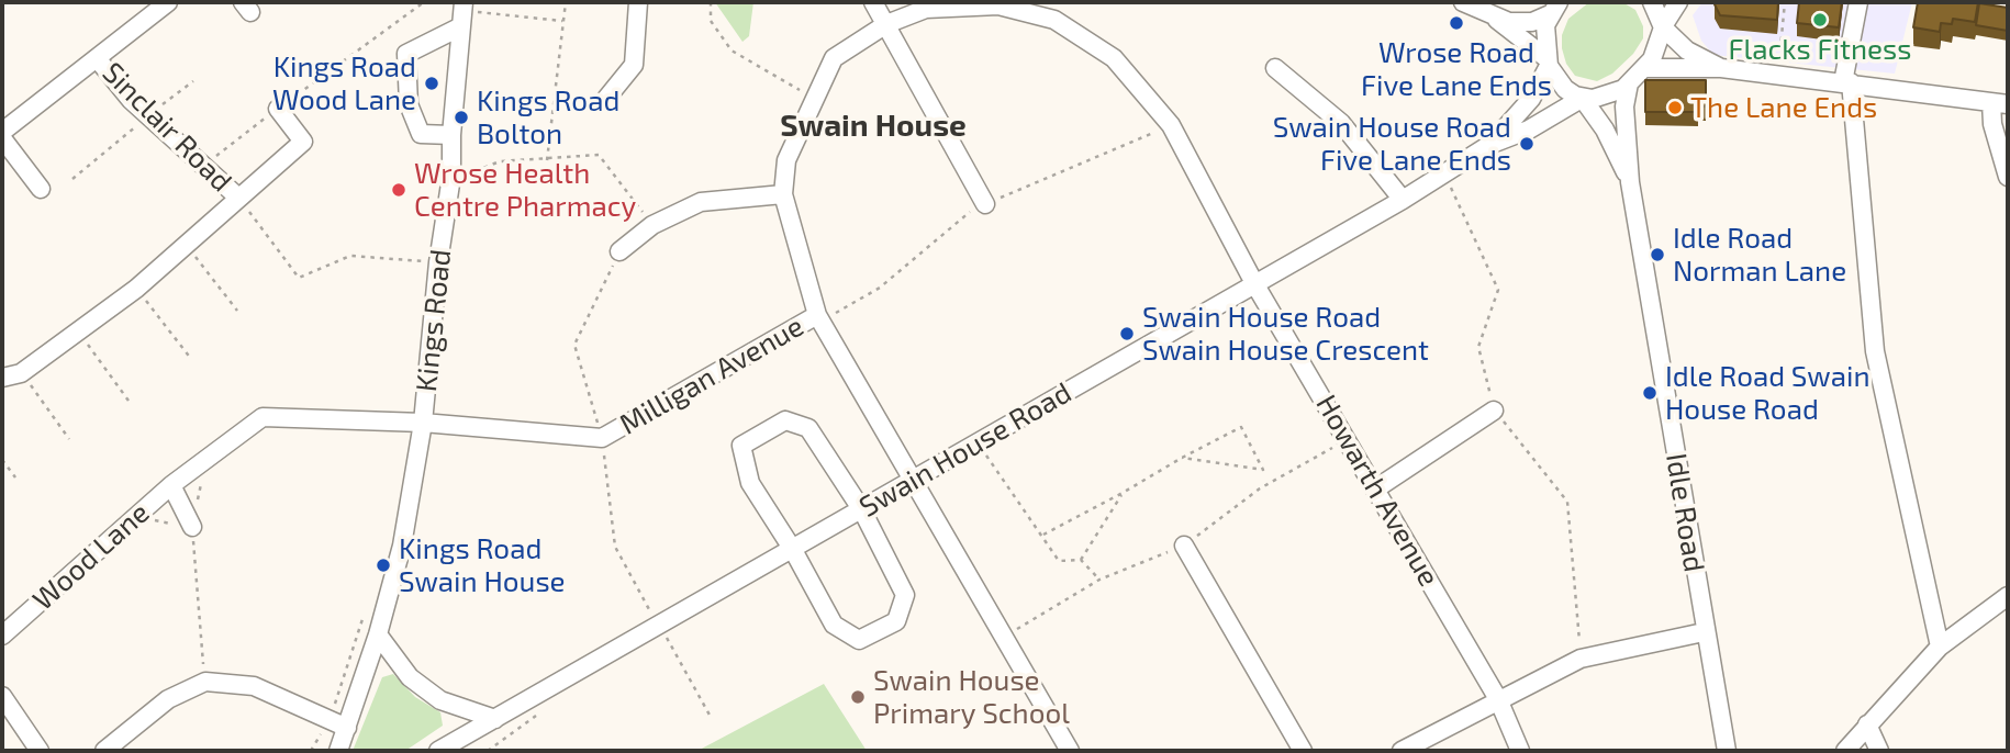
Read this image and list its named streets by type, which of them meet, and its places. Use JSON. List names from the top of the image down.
{
  "streets": {
    "street": [
      "Sinclair Road",
      "Kings Road",
      "Milligan Avenue",
      "Swain House Road",
      "Howarth Avenue",
      "Idle Road",
      "Wood Lane"
    ]
  },
  "crossings": [
    ["Kings Road", "Milligan Avenue"],
    ["Kings Road", "Wood Lane"],
    ["Milligan Avenue", "Wood Lane"],
    ["Swain House Road", "Howarth Avenue"],
    ["Swain House Road", "Idle Road"]
  ],
  "districts": ["Swain House"],
  "places": [
    "Flacks Fitness",
    "Wrose Road Five Lane Ends",
    "Kings Road Wood Lane",
    "The Lane Ends",
    "Kings Road Bolton",
    "Swain House Road Five Lane Ends",
    "Wrose Health Centre Pharmacy",
    "Idle Road Norman Lane",
    "Swain House Road Swain House Crescent",
    "Idle Road Swain House Road",
    "Kings Road Swain House",
    "Swain House Primary School"
  ]
}
